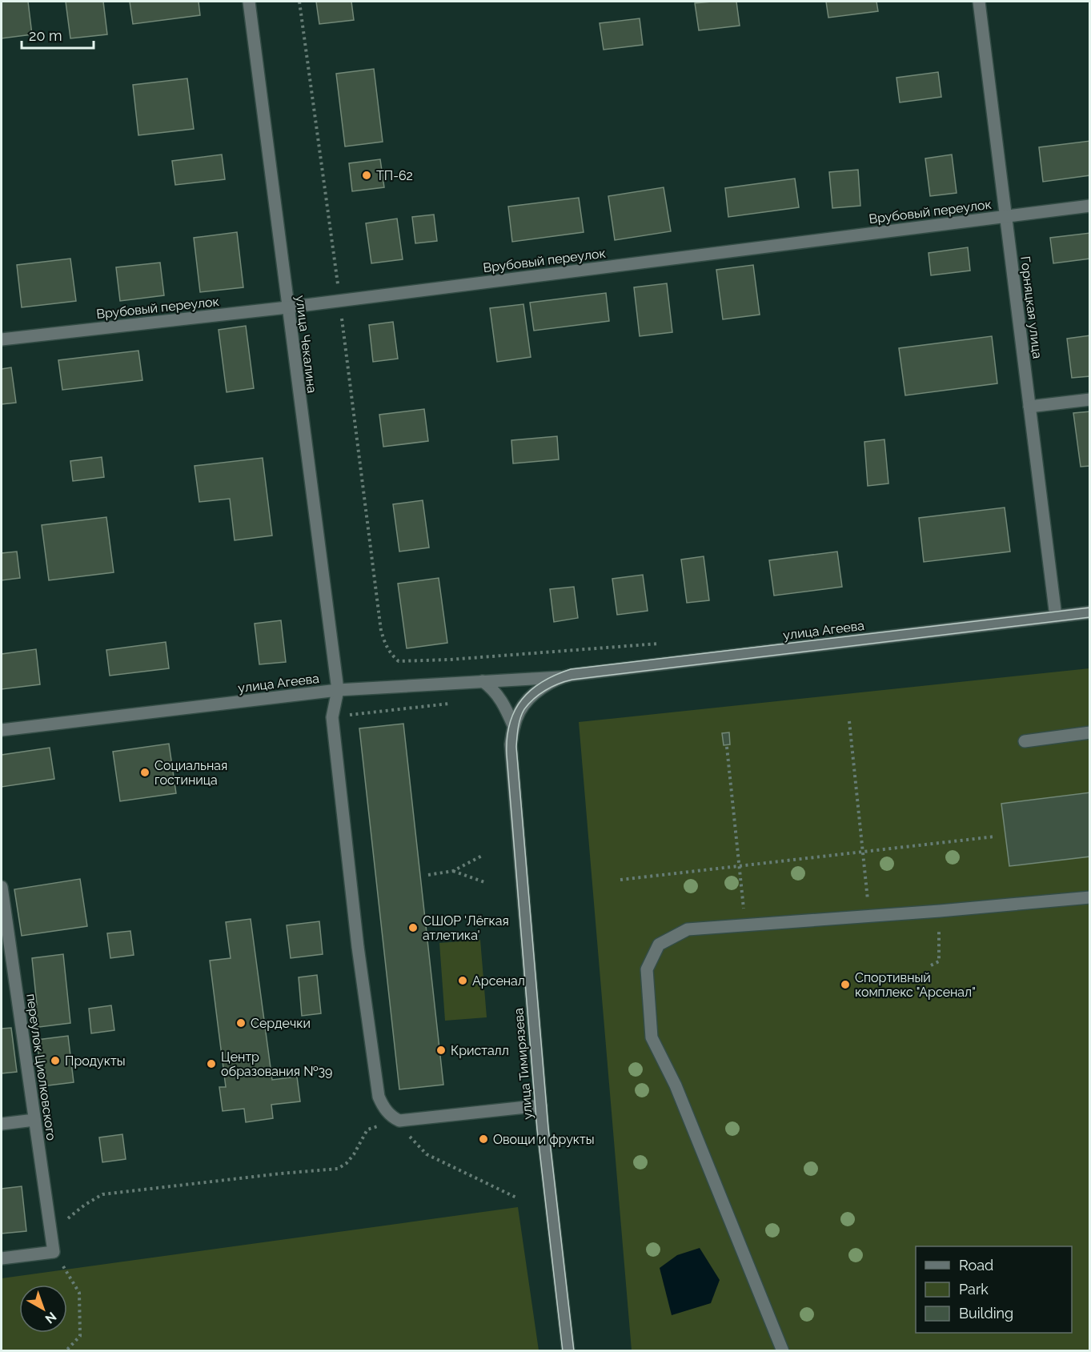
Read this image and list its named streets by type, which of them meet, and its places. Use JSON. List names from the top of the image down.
{
  "streets": {
    "street": [
      "Врубовый переулок",
      "Горняцкая улица",
      "улица Чекалина",
      "улица Агеева",
      "улица Тимирязева",
      "переулок Циолковского"
    ]
  },
  "crossings": [
    ["Врубовый переулок", "Горняцкая улица"],
    ["Врубовый переулок", "улица Чекалина"],
    ["Горняцкая улица", "улица Агеева"],
    ["улица Чекалина", "улица Агеева"],
    ["улица Агеева", "улица Тимирязева"]
  ],
  "places": [
    "ТП-62",
    "Социальная гостиница",
    "СШОР 'Лёгкая атлетика'",
    "Арсенал",
    "Спортивный комплекс \"Арсенал\"",
    "Сердечки",
    "Кристалл",
    "Продукты",
    "Центр образования №39",
    "Овощи и фрукты"
  ],
  "legend": ["Road", "Park", "Building"],
  "scale_bar": "20 m",
  "north": "bottom right"
}
